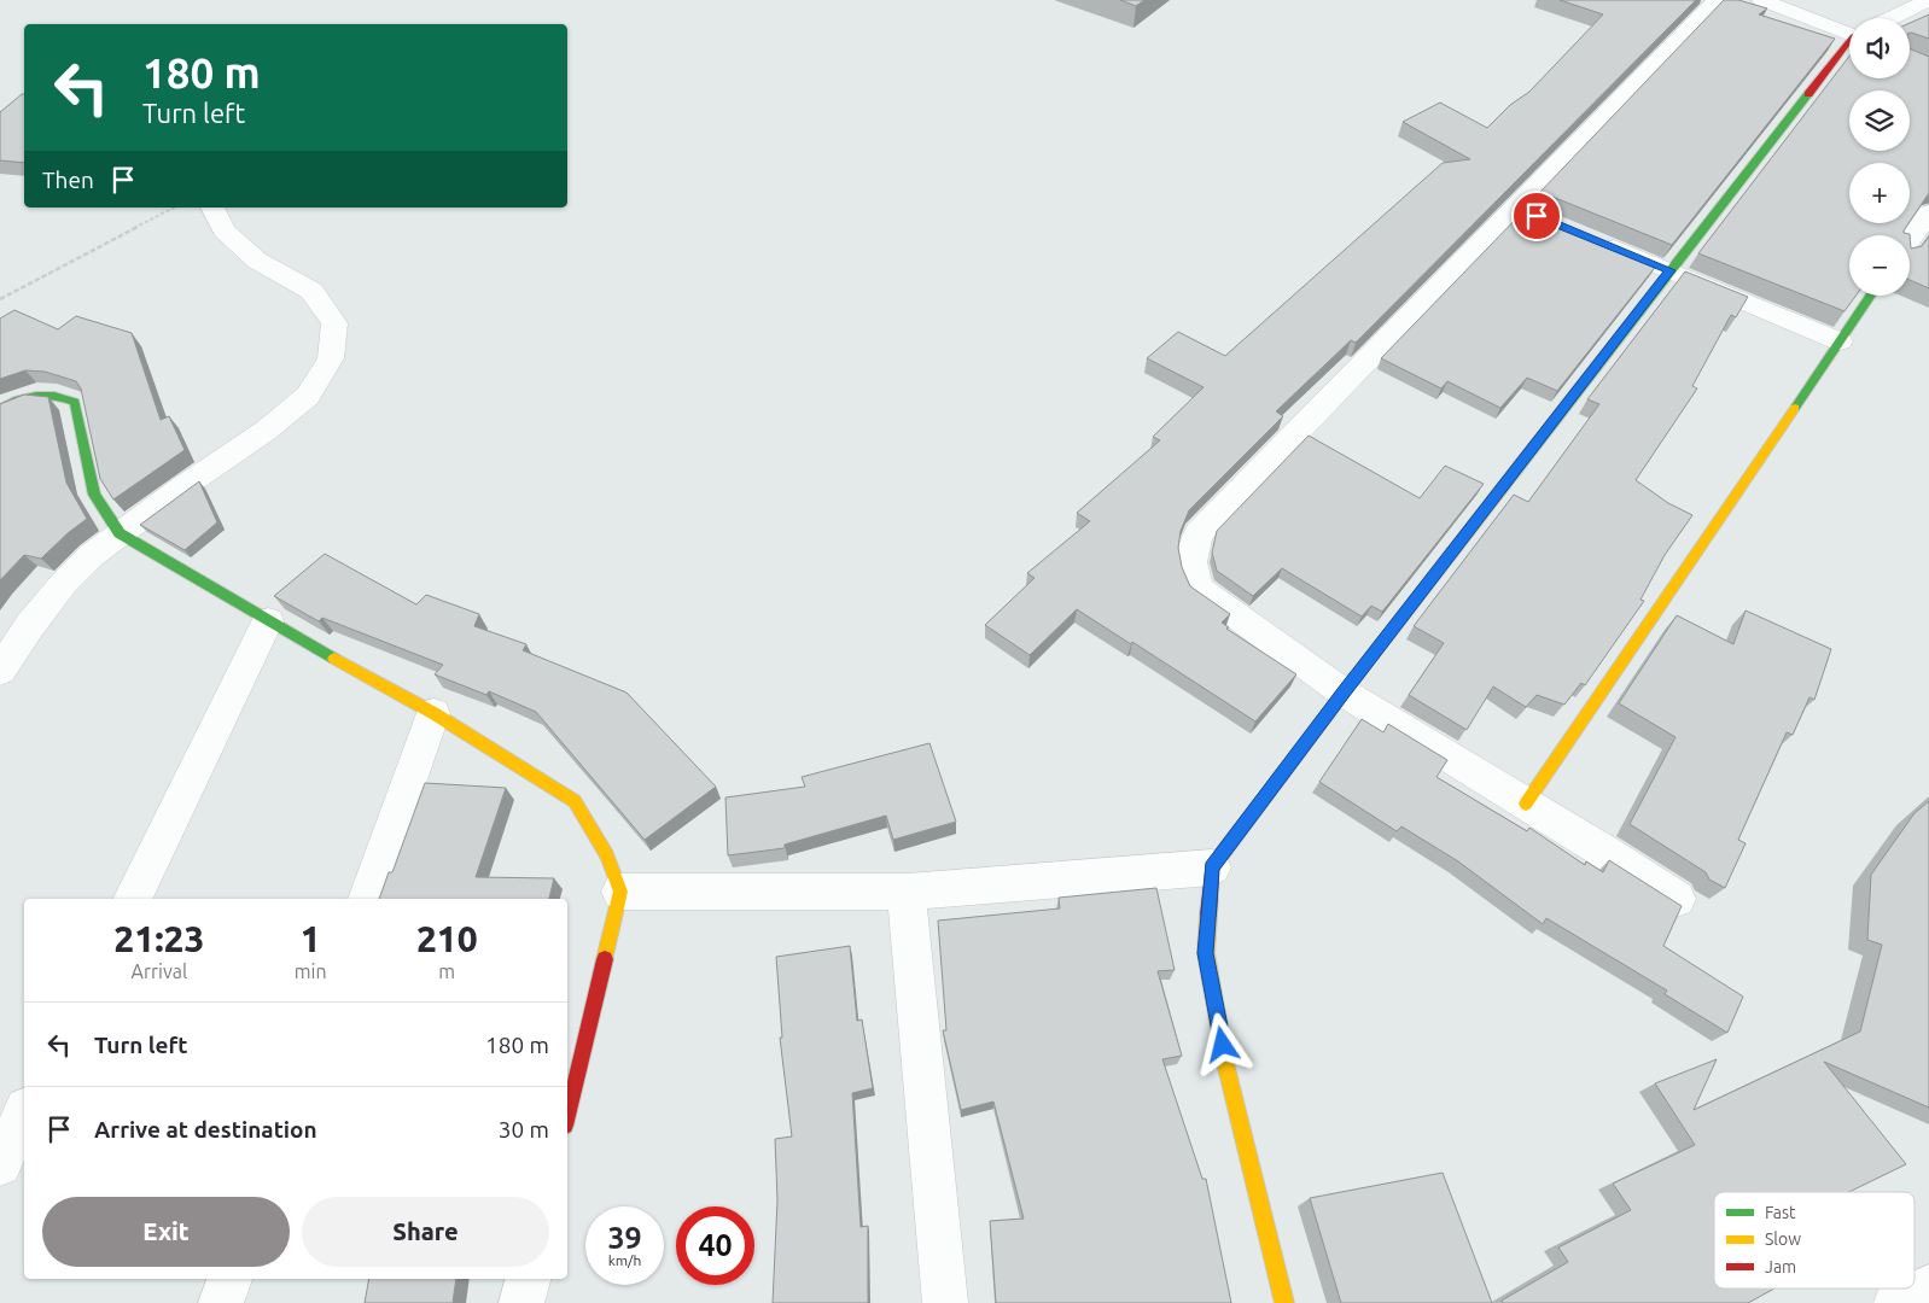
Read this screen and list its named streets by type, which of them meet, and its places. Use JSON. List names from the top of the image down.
{
  "legend": ["Fast", "Slow", "Jam"],
  "page": {
    "map_buttons": ["+", "−"],
    "turn": ["180 m", "Turn left"],
    "then": "Then",
    "eta": [
      "21:23",
      "Arrival",
      "1",
      "min",
      "210",
      "m"
    ],
    "list": [
      {
        "name": "Turn left",
        "value": "180 m"
      },
      {
        "name": "Arrive at destination",
        "value": "30 m"
      }
    ],
    "buttons": ["Exit", "Share"],
    "speed": "39 km/h",
    "limit": "40"
  }
}
